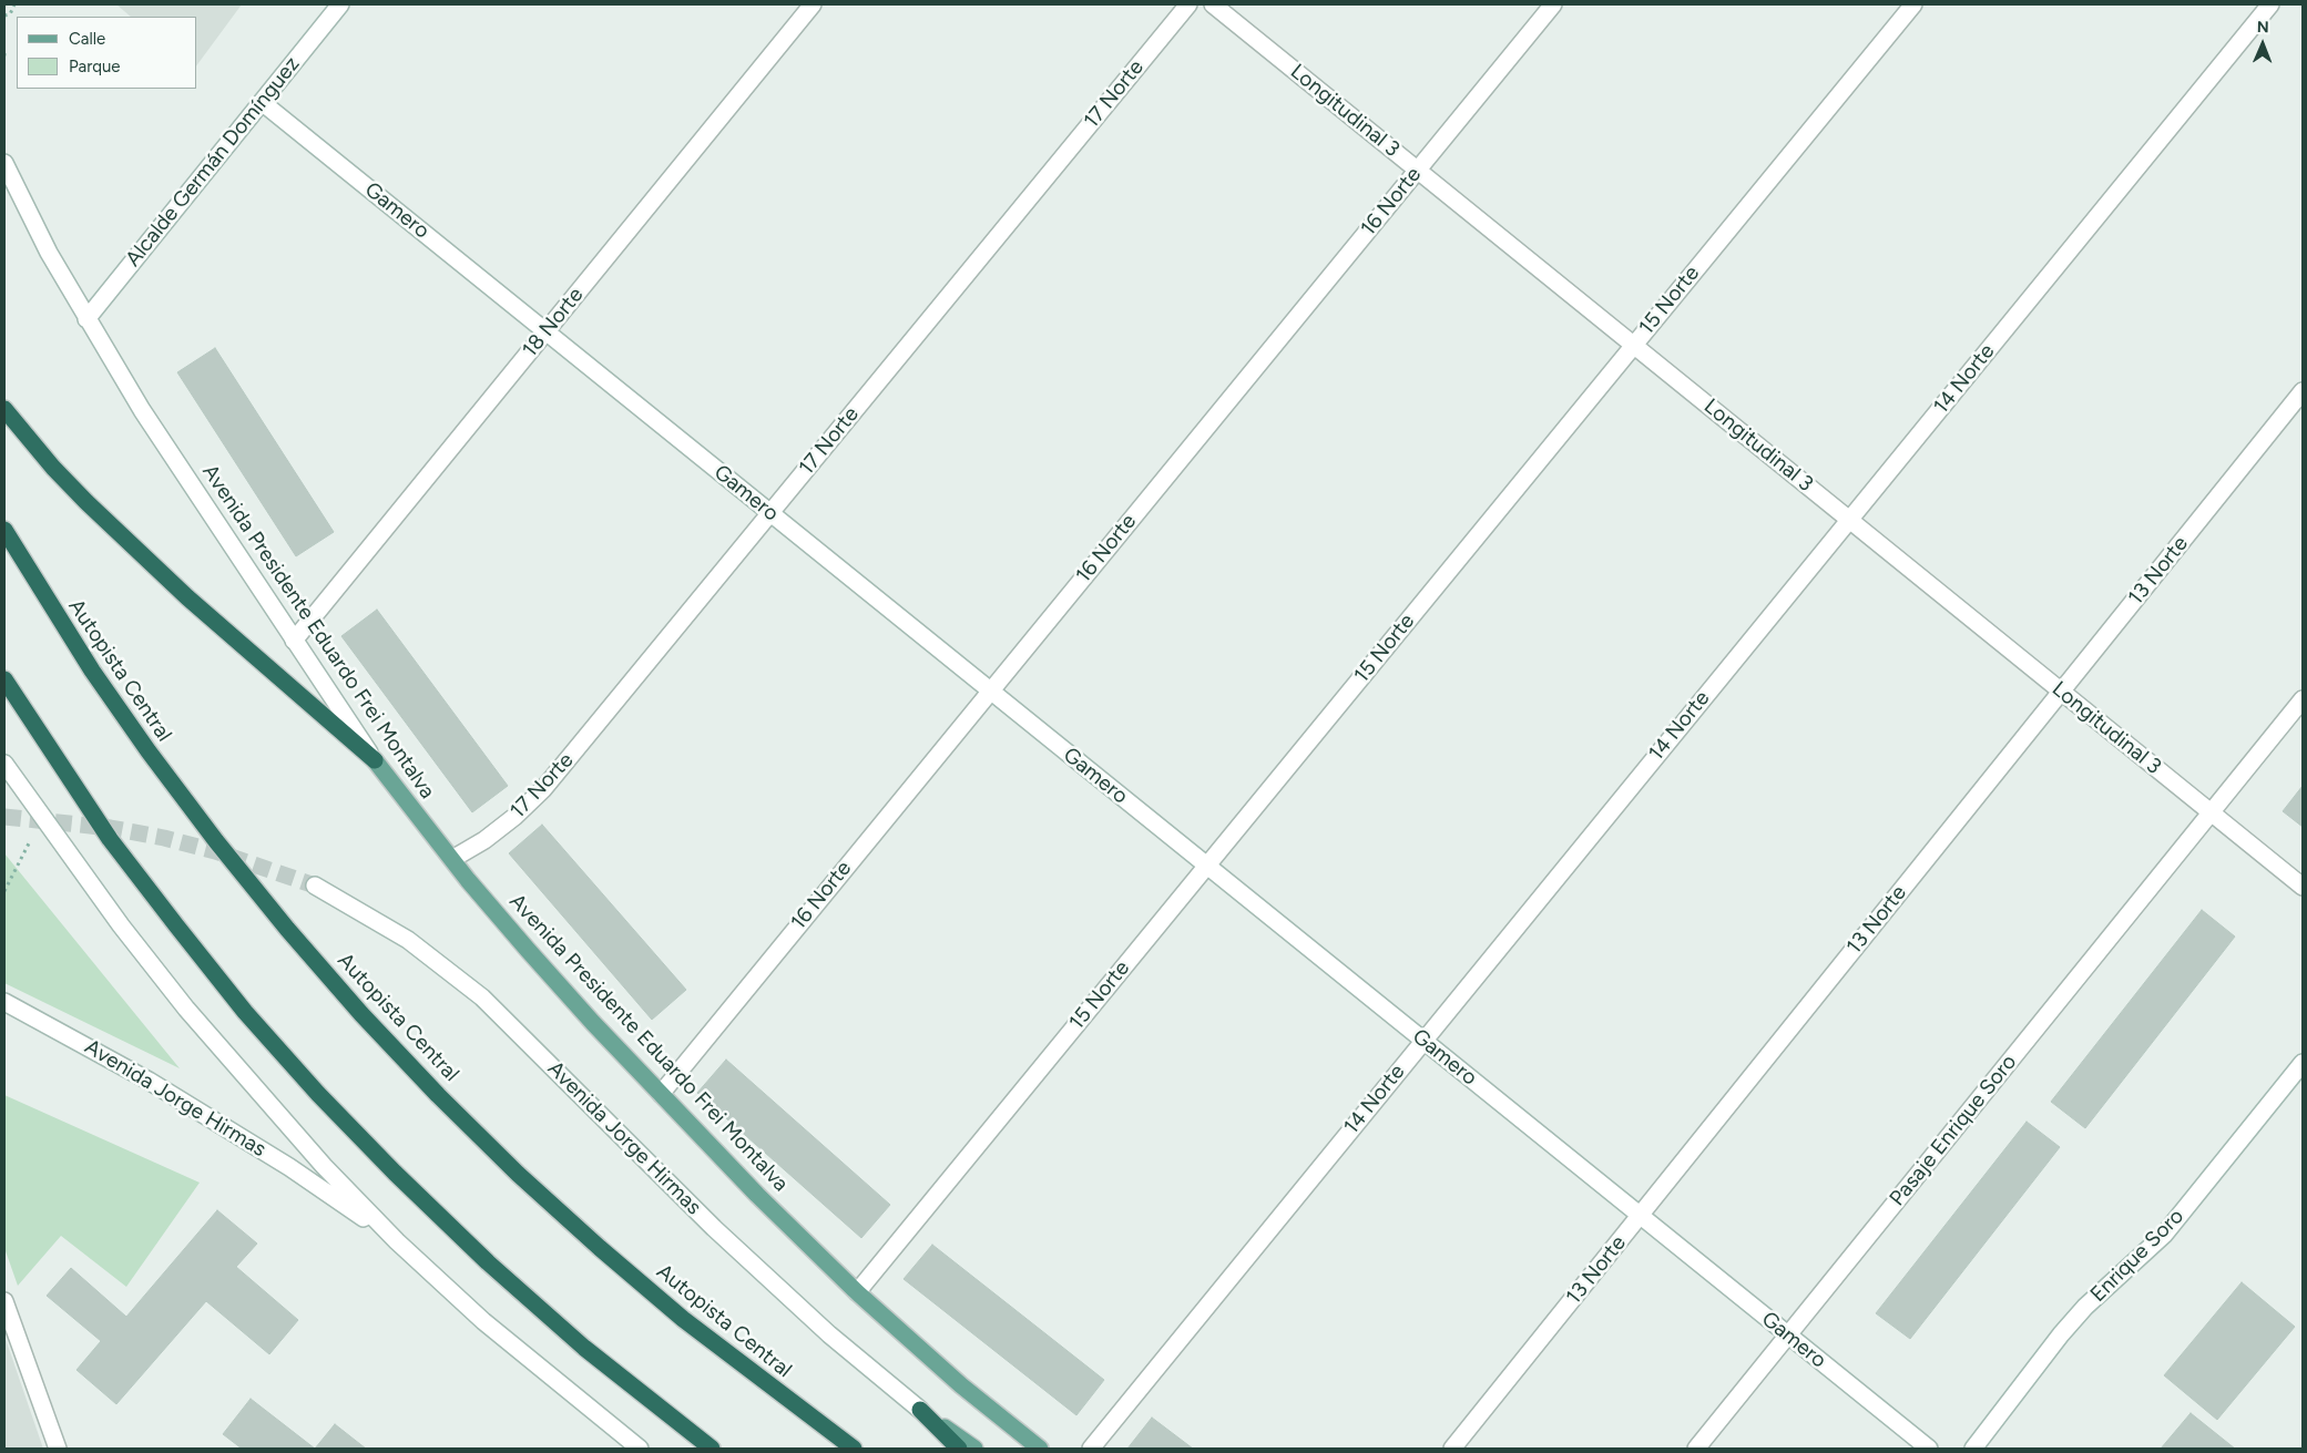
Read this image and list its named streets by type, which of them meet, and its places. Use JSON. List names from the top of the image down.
{
  "streets": {
    "highway": ["Autopista Central"],
    "main road": ["Avenida Presidente Eduardo Frei Montalva"],
    "street": [
      "17 Norte",
      "Longitudinal 3",
      "Alcalde Germán Domínguez",
      "16 Norte",
      "Gamero",
      "15 Norte",
      "18 Norte",
      "14 Norte",
      "13 Norte",
      "Avenida Jorge Hirmas",
      "Pasaje Enrique Soro",
      "Enrique Soro"
    ]
  },
  "crossings": [
    ["17 Norte", "Gamero"],
    ["17 Norte", "Avenida Presidente Eduardo Frei Montalva"],
    ["Longitudinal 3", "16 Norte"],
    ["Longitudinal 3", "15 Norte"],
    ["Longitudinal 3", "14 Norte"],
    ["Longitudinal 3", "13 Norte"],
    ["Longitudinal 3", "Pasaje Enrique Soro"],
    ["Alcalde Germán Domínguez", "Gamero"],
    ["Alcalde Germán Domínguez", "Avenida Presidente Eduardo Frei Montalva"],
    ["16 Norte", "Gamero"],
    ["16 Norte", "Avenida Presidente Eduardo Frei Montalva"],
    ["Gamero", "15 Norte"],
    ["Gamero", "18 Norte"],
    ["Gamero", "14 Norte"],
    ["Gamero", "13 Norte"],
    ["Gamero", "Pasaje Enrique Soro"],
    ["15 Norte", "Avenida Presidente Eduardo Frei Montalva"],
    ["18 Norte", "Avenida Presidente Eduardo Frei Montalva"]
  ],
  "legend": ["Calle", "Parque"],
  "north": "top"
}
